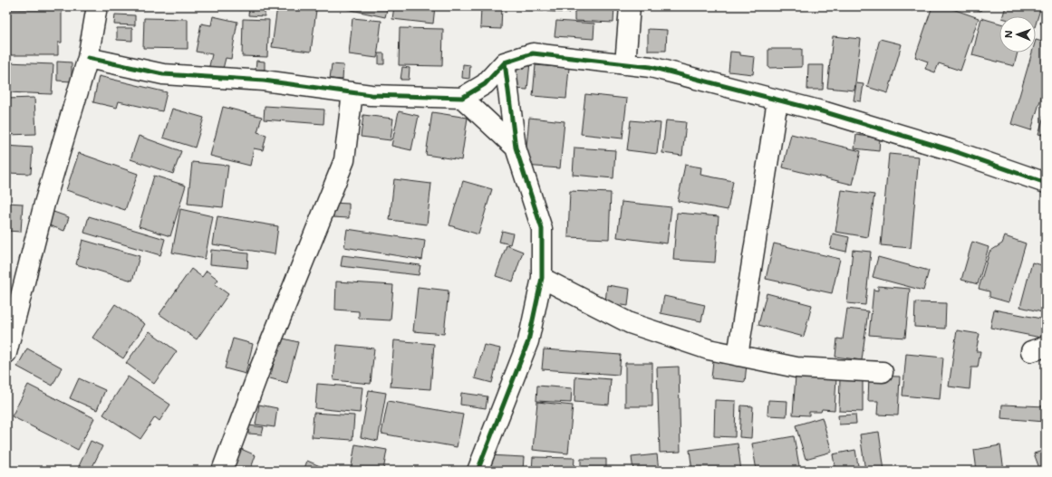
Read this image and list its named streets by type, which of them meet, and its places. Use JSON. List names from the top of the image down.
{
  "north": "left"
}
